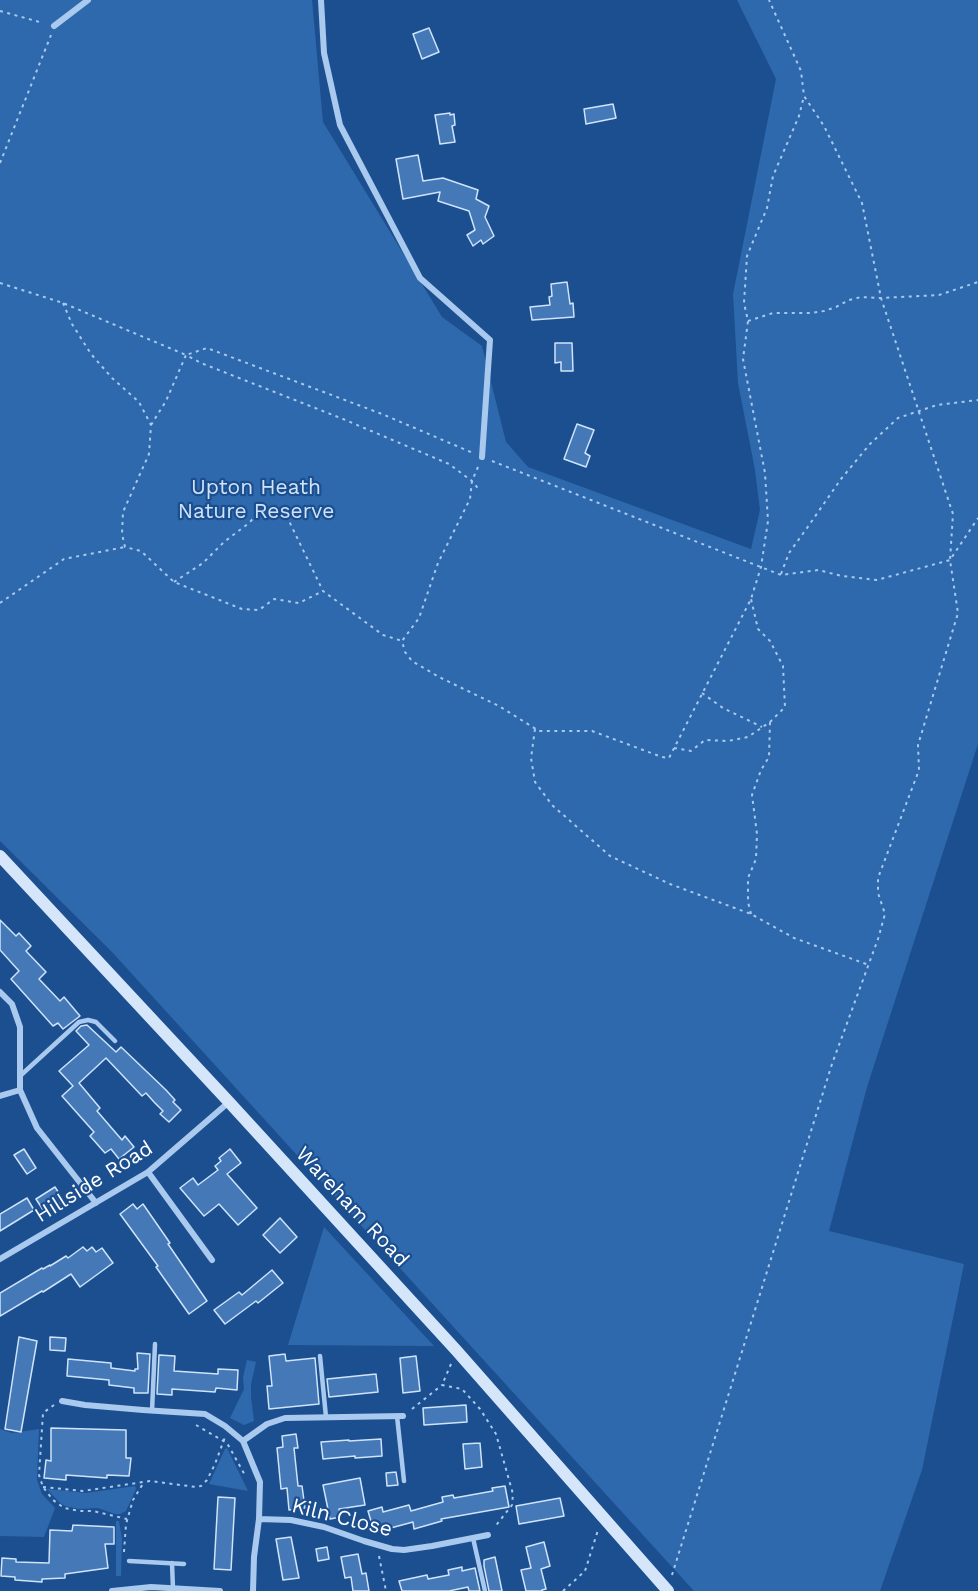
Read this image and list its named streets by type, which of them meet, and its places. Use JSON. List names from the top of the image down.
{
  "streets": {
    "street": ["Hillside Road", "Wareham Road", "Kiln Close"]
  },
  "crossings": [
    ["Hillside Road", "Wareham Road"]
  ],
  "parks": ["Upton Heath Nature Reserve"]
}
